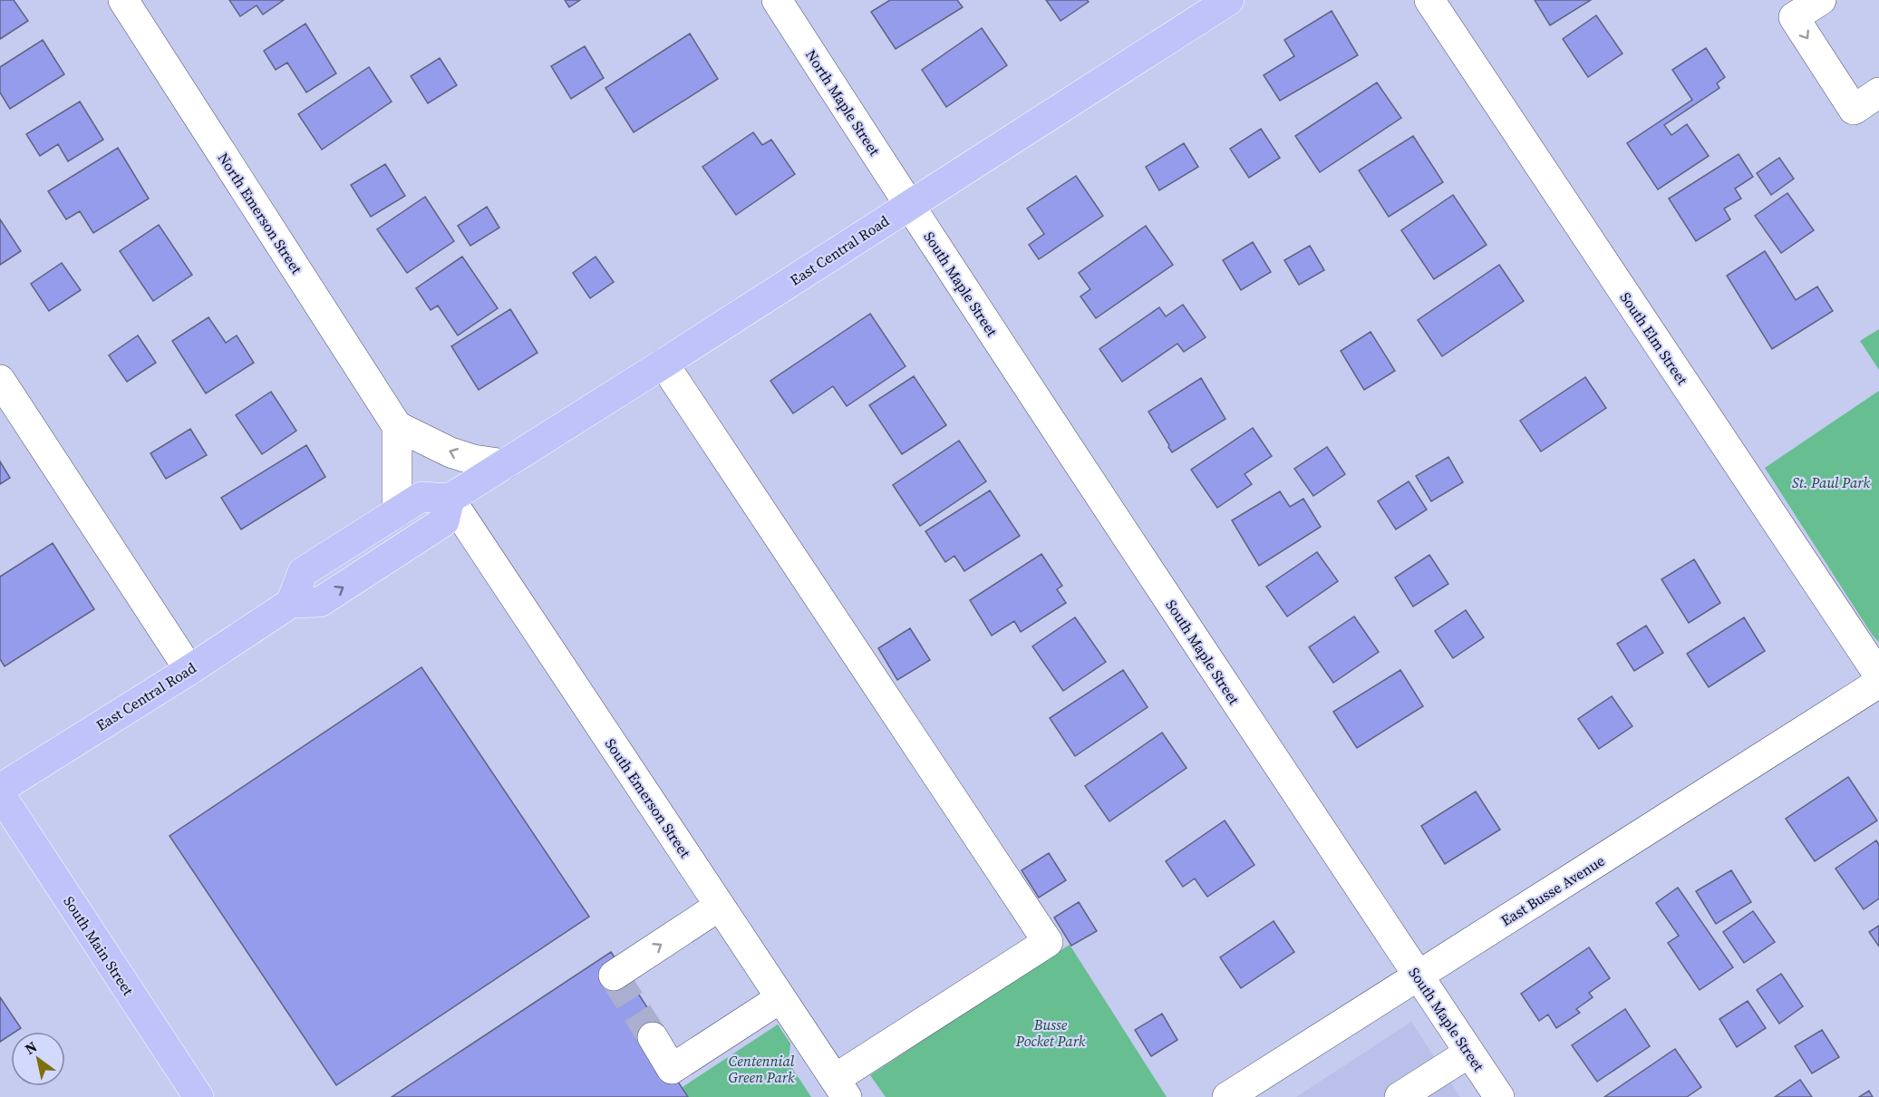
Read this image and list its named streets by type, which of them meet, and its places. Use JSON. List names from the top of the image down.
{
  "streets": {
    "main road": ["East Central Road", "South Main Street"],
    "street": [
      "North Maple Street",
      "North Emerson Street",
      "South Maple Street",
      "South Elm Street",
      "South Emerson Street",
      "East Busse Avenue"
    ]
  },
  "crossings": [
    ["North Maple Street", "East Central Road"],
    ["North Maple Street", "South Maple Street"],
    ["East Central Road", "South Maple Street"],
    ["East Central Road", "South Emerson Street"],
    ["South Maple Street", "East Busse Avenue"]
  ],
  "parks": ["St. Paul Park", "Busse Pocket Park", "Centennial Green Park"],
  "north": "top left"
}
